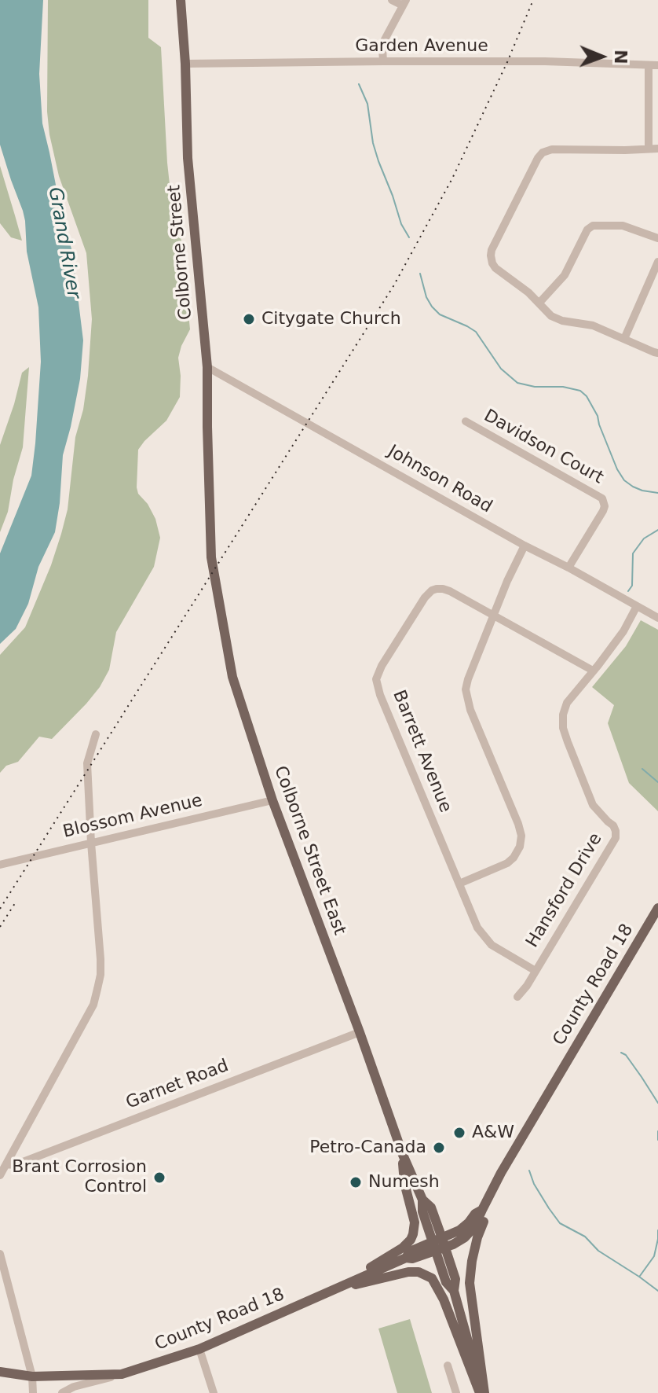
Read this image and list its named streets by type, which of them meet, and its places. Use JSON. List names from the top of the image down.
{
  "streets": {
    "main road": ["Colborne Street", "Colborne Street East", "County Road 18"],
    "street": [
      "Garden Avenue",
      "Davidson Court",
      "Johnson Road",
      "Barrett Avenue",
      "Blossom Avenue",
      "Hansford Drive",
      "Garnet Road"
    ]
  },
  "crossings": [
    ["Garden Avenue", "Colborne Street"],
    ["Colborne Street", "Johnson Road"],
    ["Colborne Street", "Colborne Street East"],
    ["Davidson Court", "Johnson Road"],
    ["Johnson Road", "Hansford Drive"],
    ["Barrett Avenue", "Hansford Drive"],
    ["Blossom Avenue", "Colborne Street East"],
    ["Colborne Street East", "County Road 18"],
    ["Colborne Street East", "Garnet Road"]
  ],
  "water": ["Grand River"],
  "places": [
    "Citygate Church",
    "A&W",
    "Petro-Canada",
    "Brant Corrosion Control",
    "Numesh"
  ],
  "north": "right"
}
